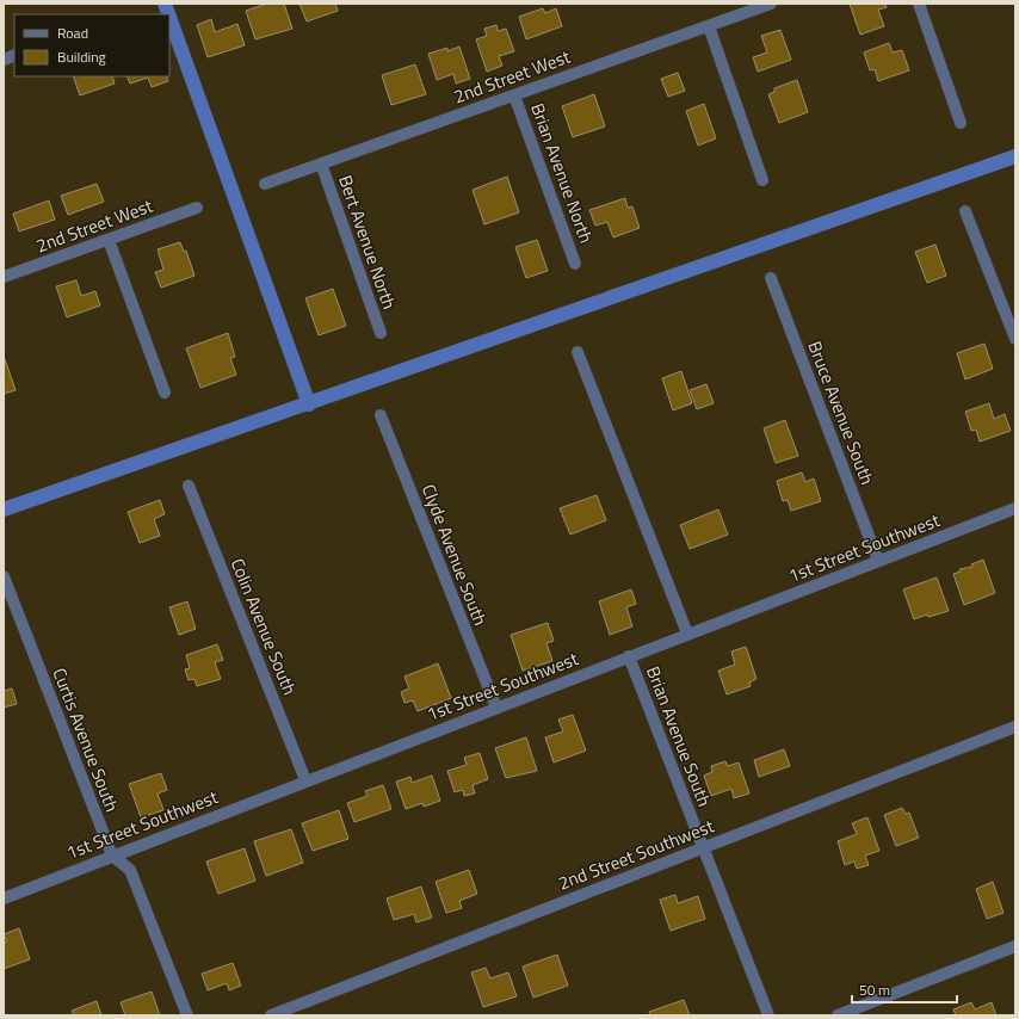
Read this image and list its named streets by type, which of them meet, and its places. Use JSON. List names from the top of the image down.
{
  "streets": {
    "street": [
      "2nd Street West",
      "Brian Avenue North",
      "Bert Avenue North",
      "Bruce Avenue South",
      "1st Street Southwest",
      "Clyde Avenue South",
      "Colin Avenue South",
      "Brian Avenue South",
      "Curtis Avenue South",
      "2nd Street Southwest"
    ]
  },
  "crossings": [
    ["2nd Street West", "Brian Avenue North"],
    ["2nd Street West", "Bert Avenue North"],
    ["Bruce Avenue South", "1st Street Southwest"],
    ["1st Street Southwest", "Clyde Avenue South"],
    ["1st Street Southwest", "Colin Avenue South"],
    ["1st Street Southwest", "Brian Avenue South"],
    ["1st Street Southwest", "Curtis Avenue South"],
    ["Brian Avenue South", "2nd Street Southwest"]
  ],
  "legend": ["Road", "Building"],
  "scale_bar": "50 m"
}
